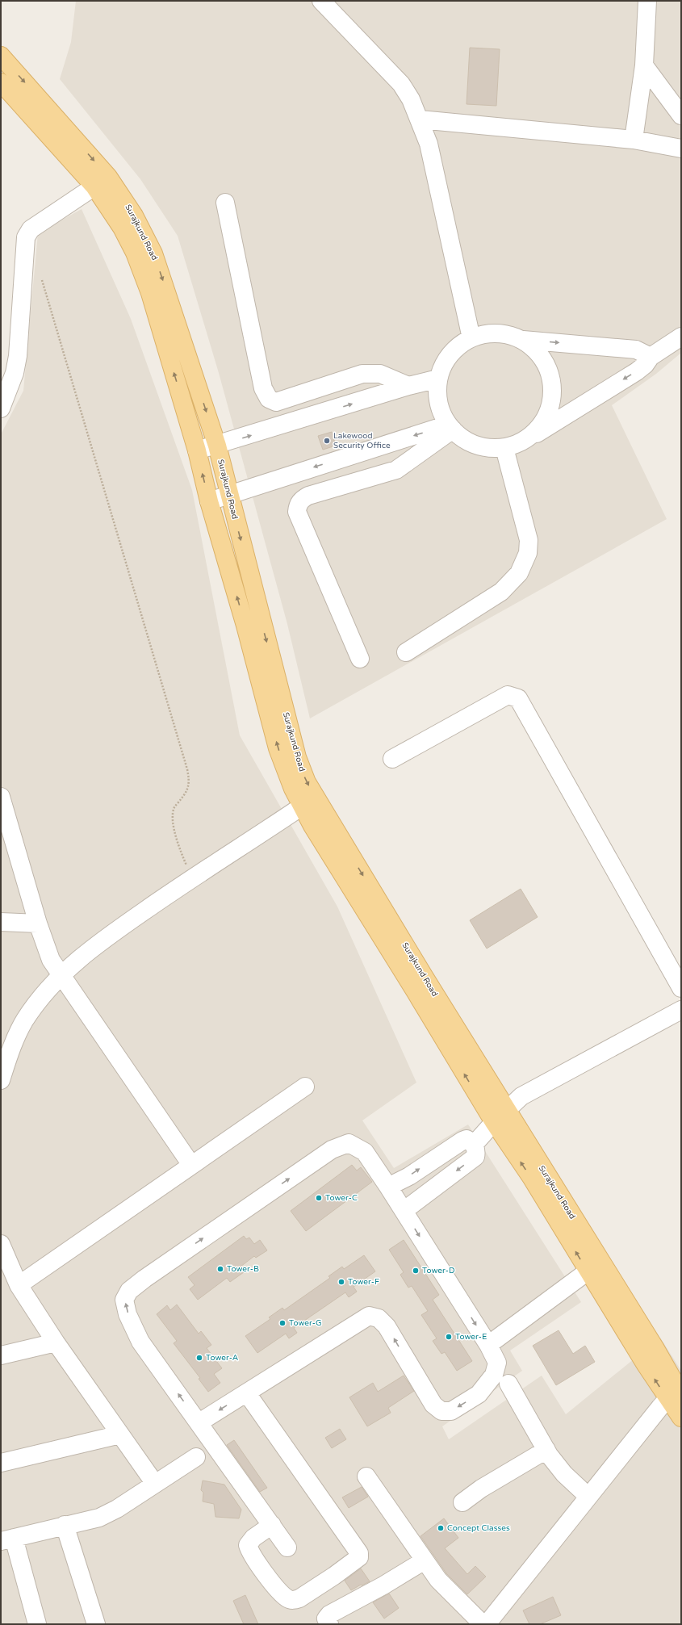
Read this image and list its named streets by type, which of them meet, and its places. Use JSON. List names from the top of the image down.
{
  "streets": {
    "main road": ["Surajkund Road"]
  },
  "places": [
    "Lakewood Security Office",
    "Tower-C",
    "Tower-B",
    "Tower-D",
    "Tower-F",
    "Tower-G",
    "Tower-E",
    "Tower-A",
    "Concept Classes"
  ]
}
